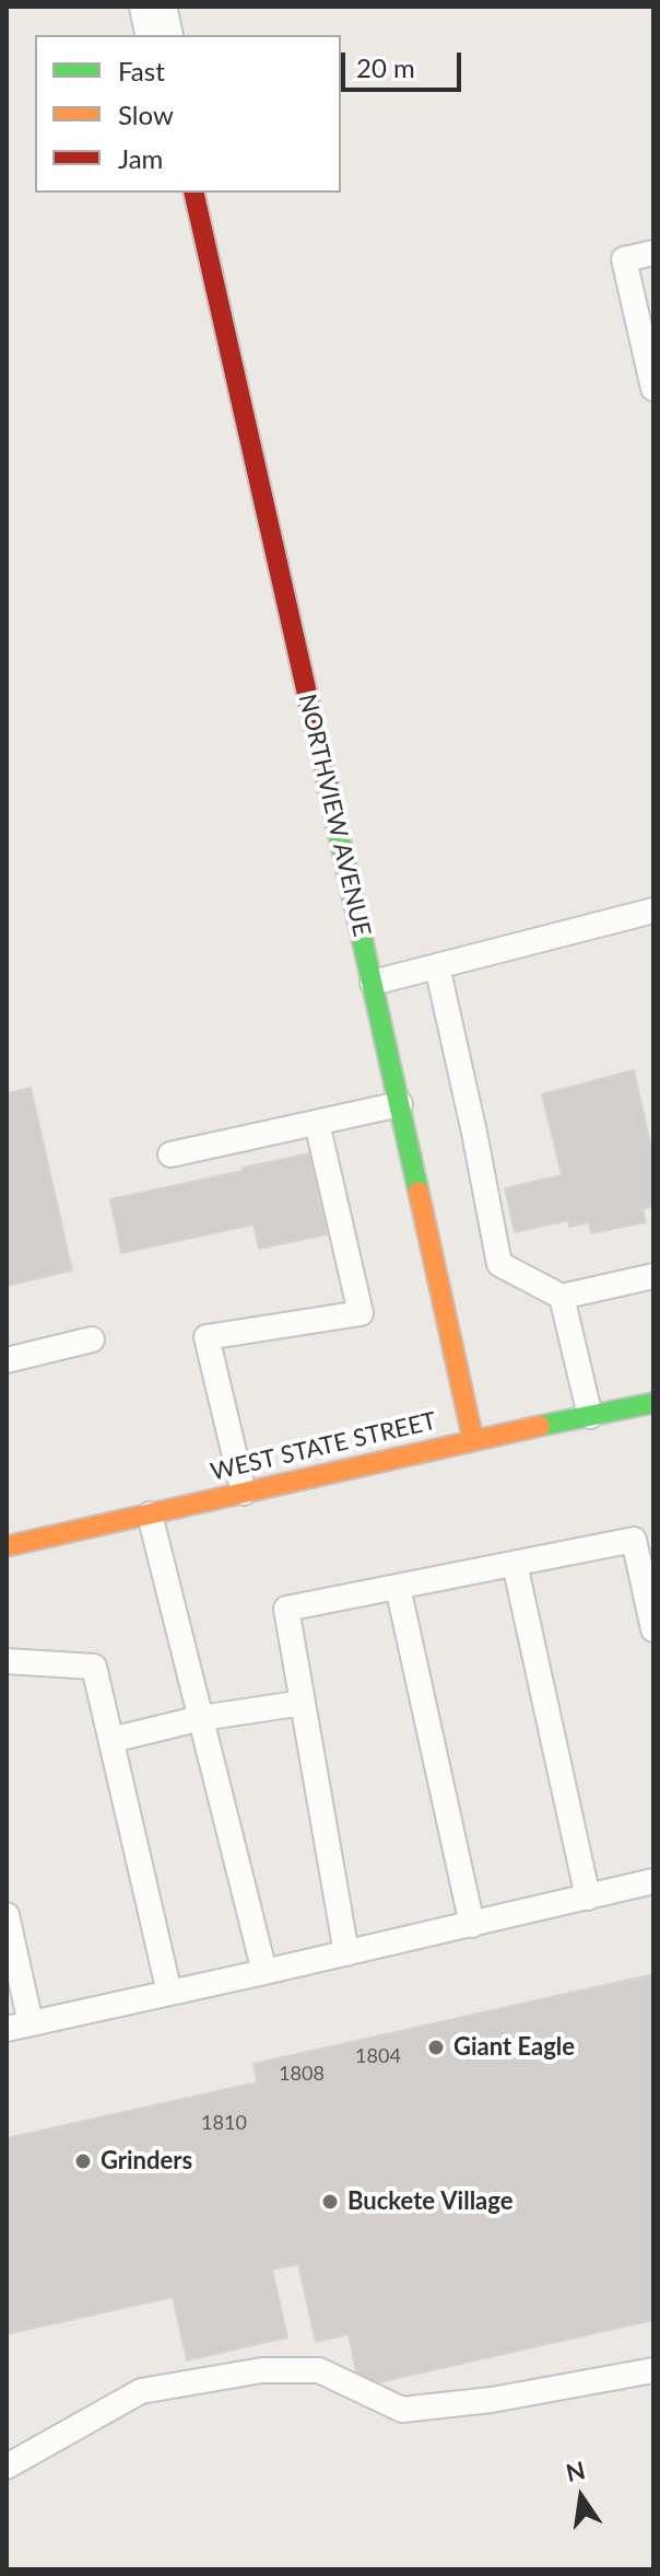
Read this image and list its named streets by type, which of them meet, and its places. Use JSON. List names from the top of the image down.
{
  "streets": {
    "main road": ["NORTHVIEW AVENUE", "WEST STATE STREET"]
  },
  "crossings": [
    ["NORTHVIEW AVENUE", "WEST STATE STREET"]
  ],
  "places": ["Giant Eagle", "Grinders", "Buckete Village"],
  "house_numbers": ["1804", "1808", "1810"],
  "legend": ["Fast", "Slow", "Jam"],
  "scale_bar": "20 m",
  "north": "top"
}
